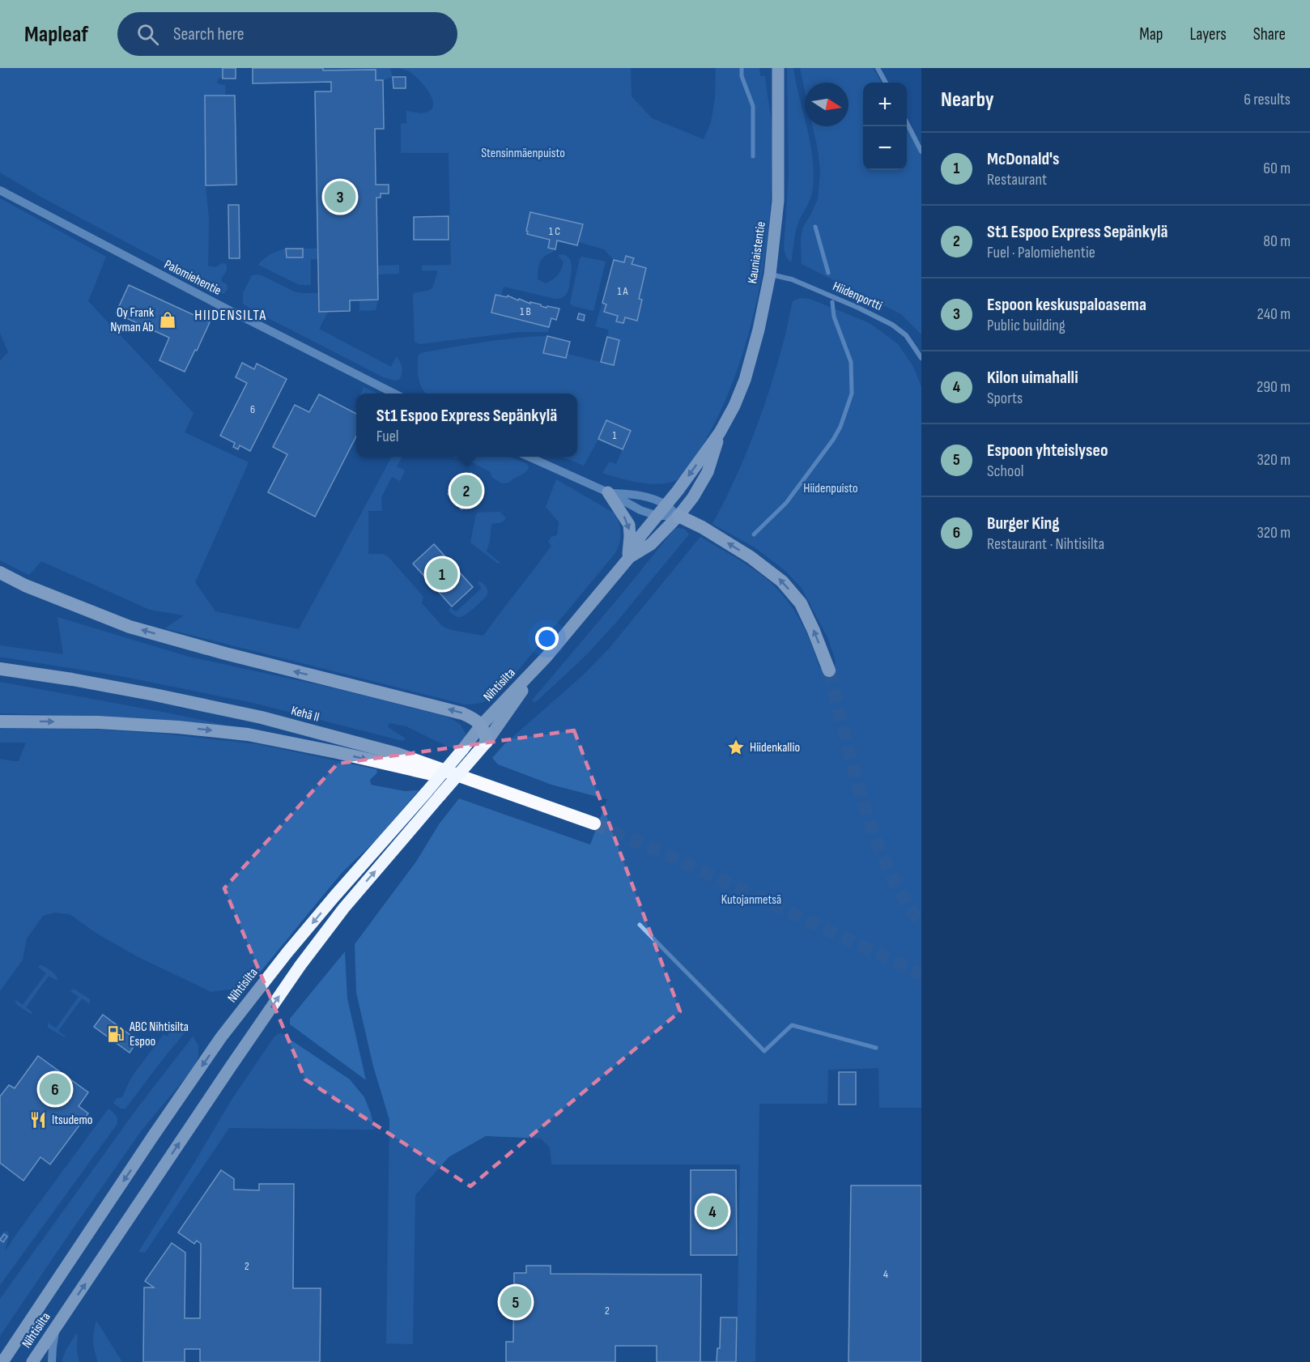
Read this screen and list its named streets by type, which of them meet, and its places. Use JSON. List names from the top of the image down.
{
  "streets": {
    "highway": ["Kehä II"],
    "main road": ["Kauniaistentie", "Nihtisilta"],
    "street": ["Palomiehentie", "Hiidenportti"]
  },
  "crossings": [
    ["Kauniaistentie", "Hiidenportti"],
    ["Kauniaistentie", "Nihtisilta"]
  ],
  "districts": ["HIIDENSILTA"],
  "parks": ["Stensinmäenpuisto", "Hiidenpuisto", "Kutojanmetsä"],
  "places": {
    "shop": ["Oy Frank Nyman Ab"],
    "place": ["Hiidenkallio"],
    "fuel station": ["ABC Nihtisilta Espoo"],
    "restaurant": ["Itsudemo"]
  },
  "house_numbers": [
    "1 C",
    "1 A",
    "1 B",
    "6",
    "1",
    "2",
    "4",
    "2"
  ],
  "north": "right",
  "page": {
    "header": "Mapleaf",
    "search": "Search here",
    "nav": ["Map", "Layers", "Share"],
    "heading": ["Nearby", "6 results"],
    "map_buttons": ["+", "−"],
    "list": [
      {
        "mark": "1",
        "name": "McDonald's",
        "note": "Restaurant",
        "value": "60 m"
      },
      {
        "mark": "2",
        "name": "St1 Espoo Express Sepänkylä",
        "note": "Fuel · Palomiehentie",
        "value": "80 m"
      },
      {
        "mark": "3",
        "name": "Espoon keskuspaloasema",
        "note": "Public building",
        "value": "240 m"
      },
      {
        "mark": "4",
        "name": "Kilon uimahalli",
        "note": "Sports",
        "value": "290 m"
      },
      {
        "mark": "5",
        "name": "Espoon yhteislyseo",
        "note": "School",
        "value": "320 m"
      },
      {
        "mark": "6",
        "name": "Burger King",
        "note": "Restaurant · Nihtisilta",
        "value": "320 m"
      }
    ],
    "pins": [
      "3",
      "2",
      "1",
      "6",
      "4",
      "5"
    ],
    "popup": ["St1 Espoo Express Sepänkylä", "Fuel"]
  }
}
